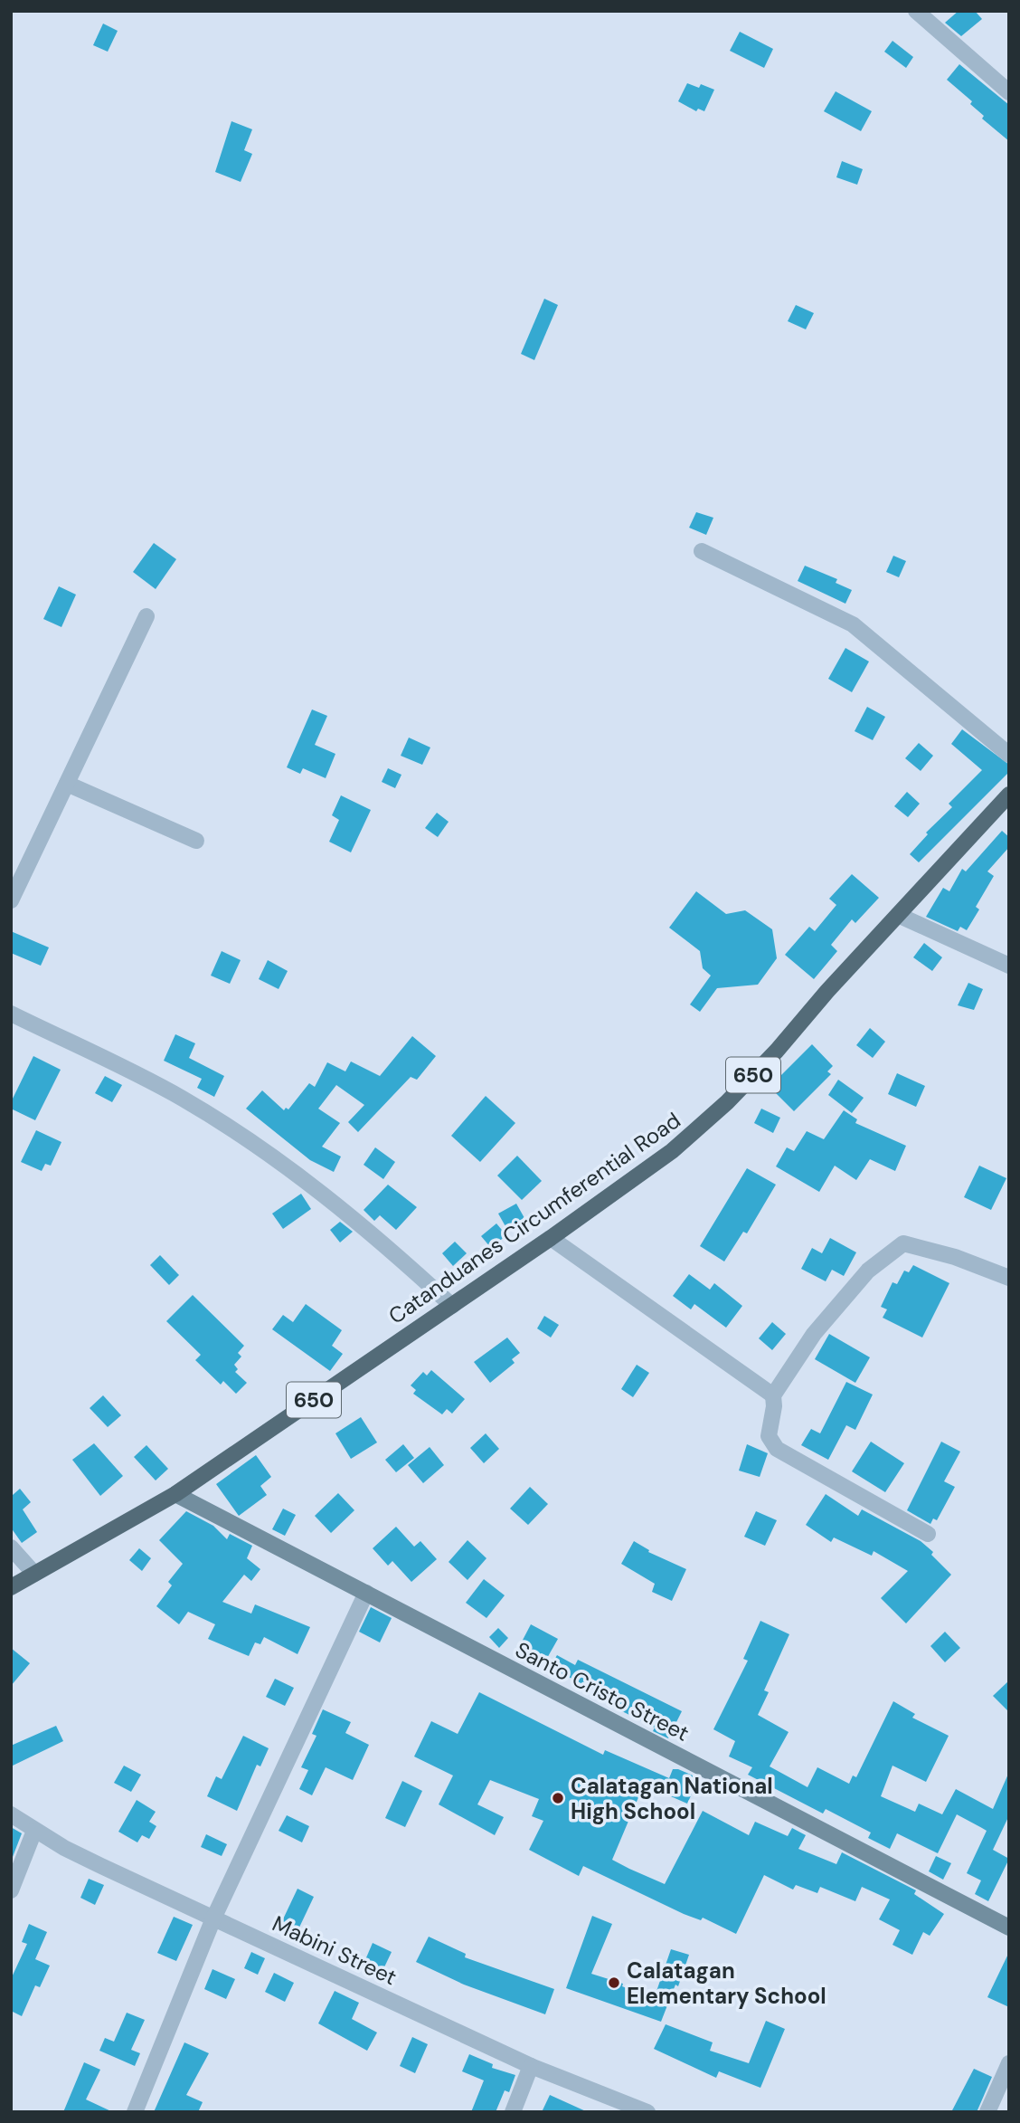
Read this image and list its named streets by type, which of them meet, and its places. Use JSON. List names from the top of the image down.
{
  "streets": {
    "main road": ["650", "Catanduanes Circumferential Road"],
    "street": ["Santo Cristo Street", "Mabini Street"]
  },
  "crossings": [
    ["Catanduanes Circumferential Road", "Santo Cristo Street"]
  ],
  "places": ["Calatagan National High School", "Calatagan Elementary School"]
}
